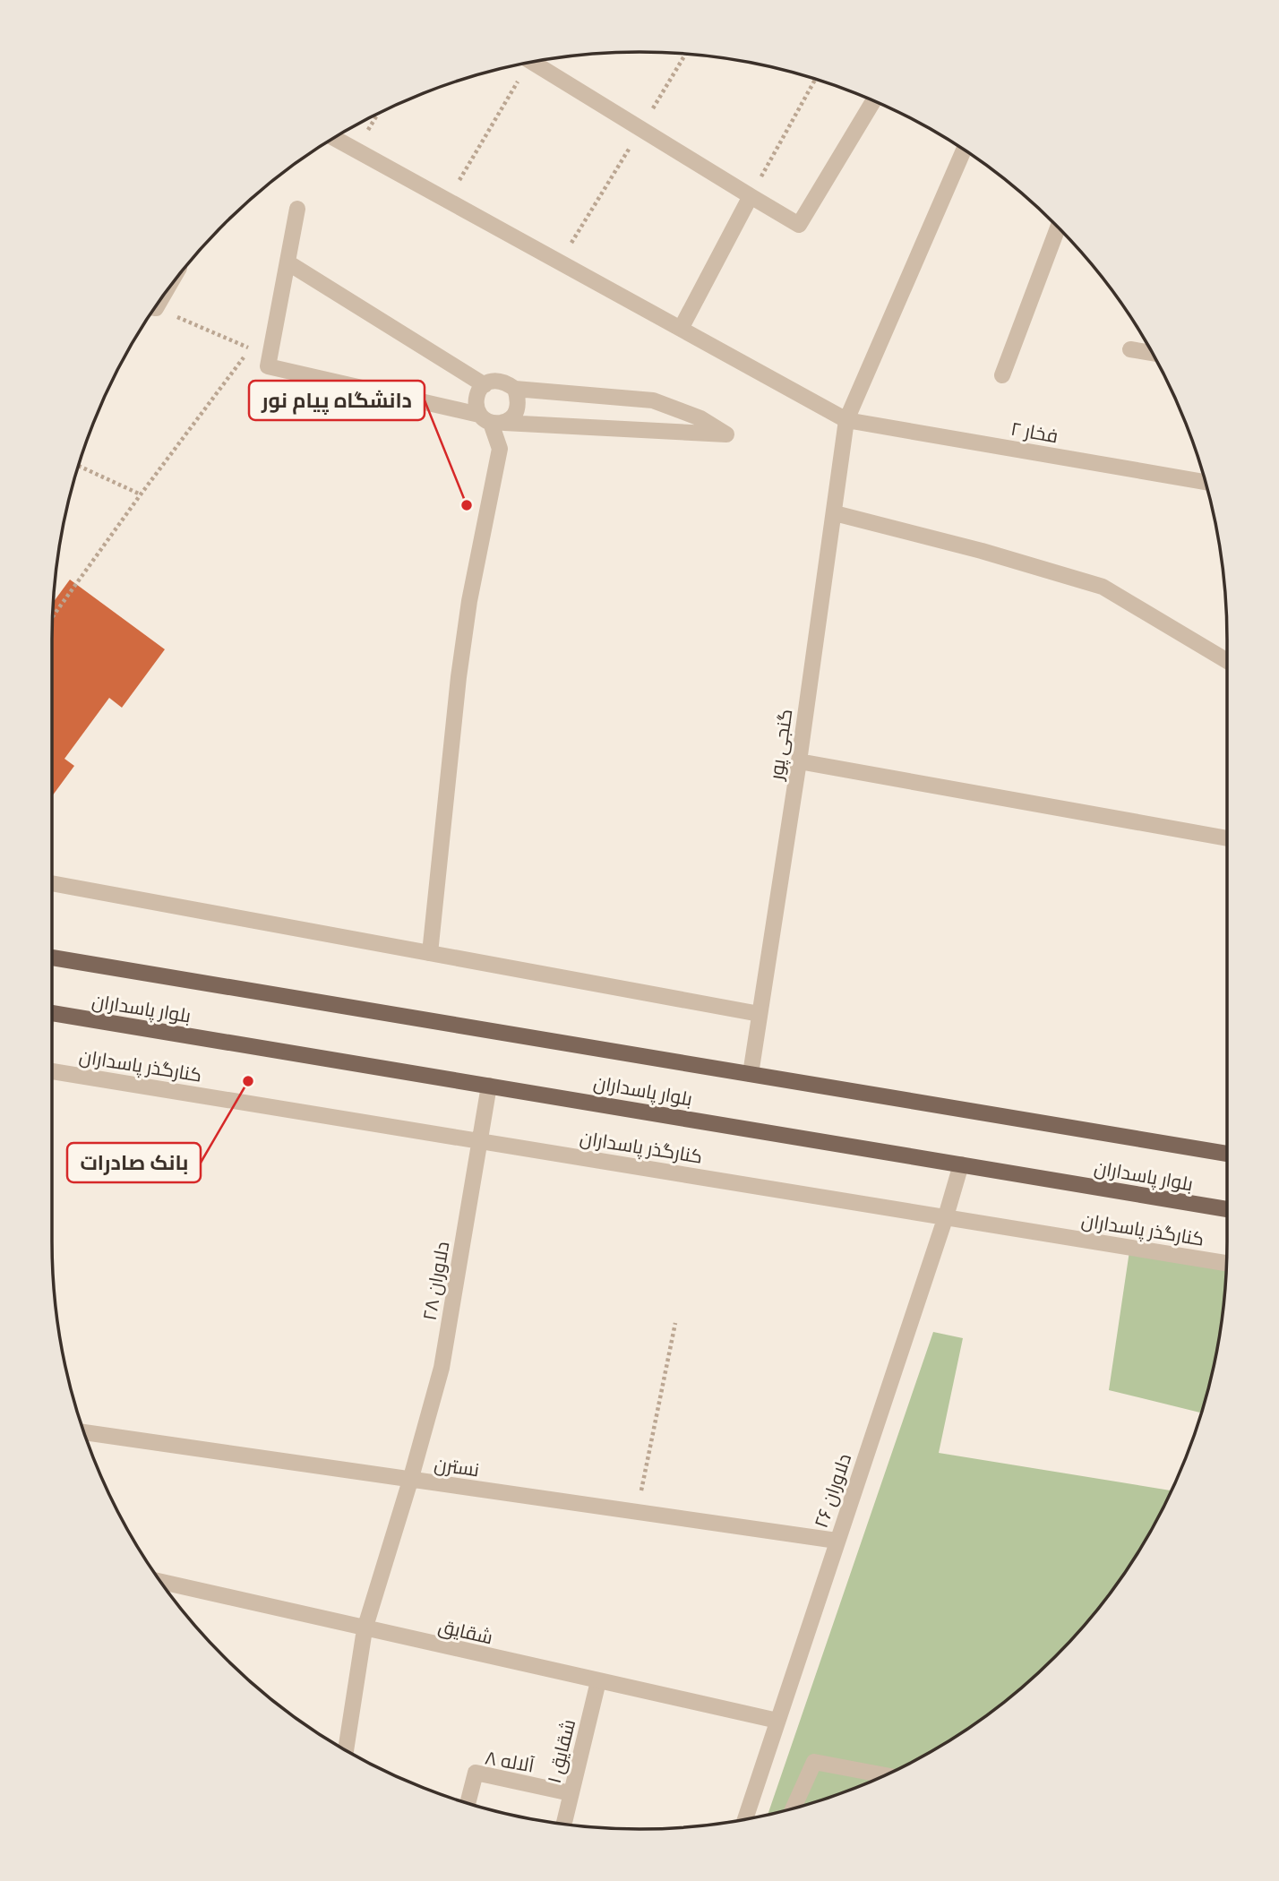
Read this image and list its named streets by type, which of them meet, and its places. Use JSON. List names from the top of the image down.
{
  "streets": {
    "main road": ["بلوار پاسداران"],
    "street": [
      "فخار ۲",
      "گنجی پور",
      "کنارگذر پاسداران",
      "دلاوران ۲۸",
      "نسترن",
      "دلاوران ۲۶",
      "شقایق",
      "شقایق ۱",
      "آلاله ۸"
    ]
  },
  "crossings": [
    ["فخار ۲", "گنجی پور"],
    ["گنجی پور", "بلوار پاسداران"],
    ["بلوار پاسداران", "دلاوران ۲۸"],
    ["بلوار پاسداران", "دلاوران ۲۶"],
    ["کنارگذر پاسداران", "دلاوران ۲۸"],
    ["کنارگذر پاسداران", "دلاوران ۲۶"],
    ["دلاوران ۲۸", "نسترن"],
    ["دلاوران ۲۸", "شقایق"],
    ["نسترن", "دلاوران ۲۶"],
    ["دلاوران ۲۶", "شقایق"],
    ["شقایق", "شقایق ۱"],
    ["شقایق ۱", "آلاله ۸"]
  ],
  "places": ["دانشگاه پیام نور", "بانک صادرات"]
}
